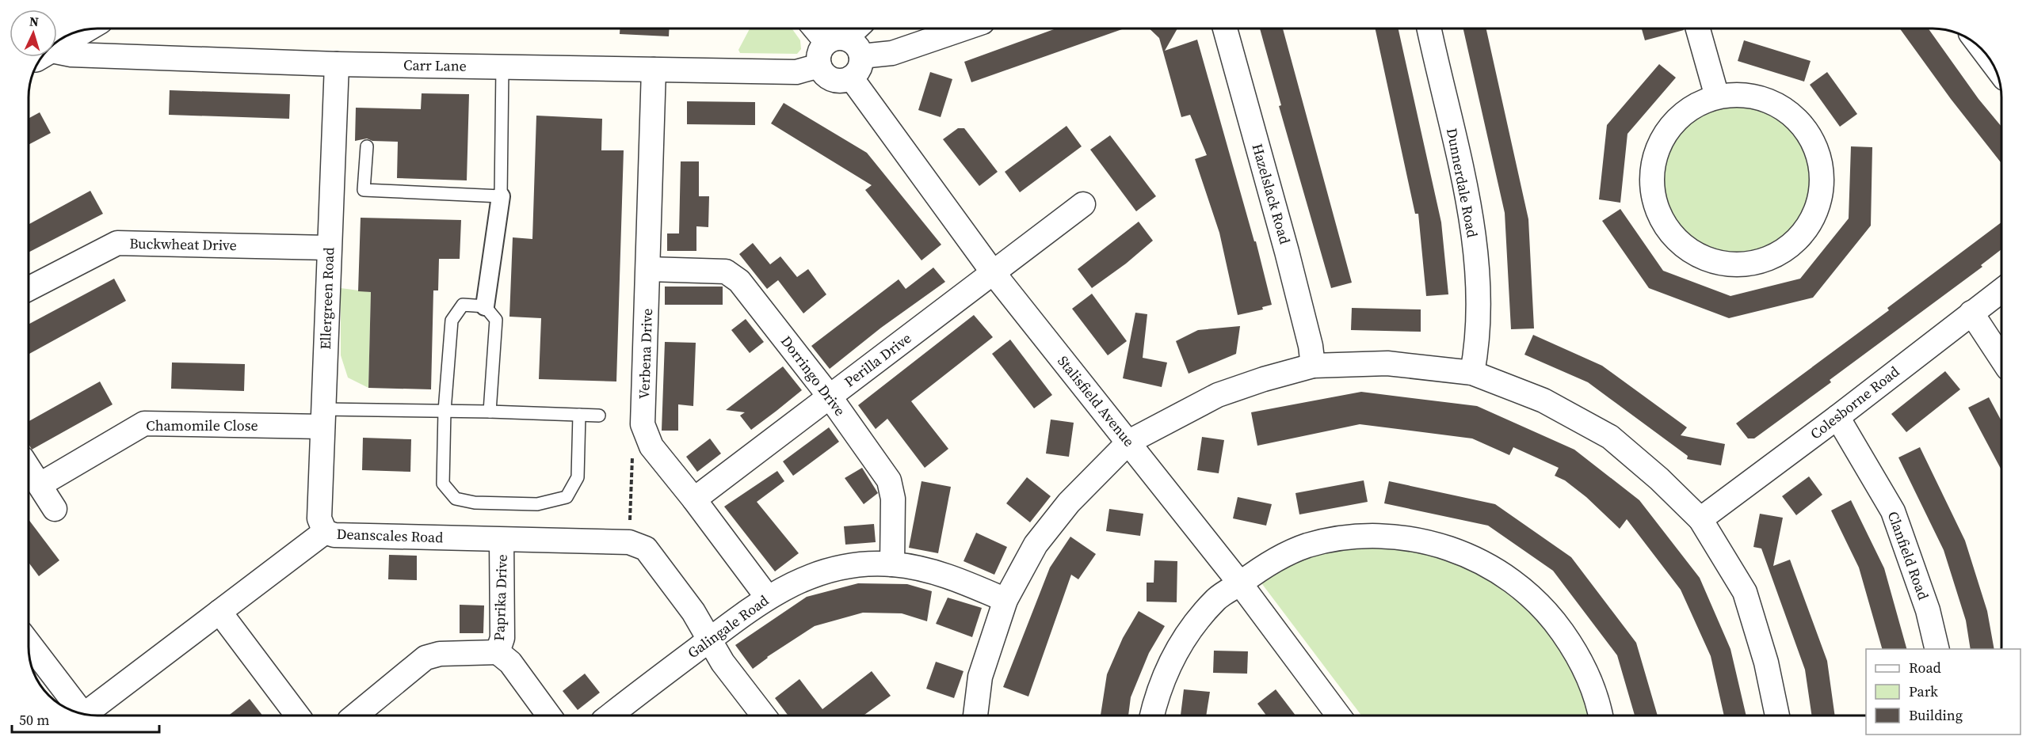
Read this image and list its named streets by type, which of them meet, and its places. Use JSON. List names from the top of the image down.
{
  "streets": {
    "street": [
      "Carr Lane",
      "Dunnerdale Road",
      "Hazelslack Road",
      "Buckwheat Drive",
      "Ellergreen Road",
      "Verbena Drive",
      "Perilla Drive",
      "Dorringo Drive",
      "Stalisfield Avenue",
      "Colesborne Road",
      "Chamomile Close",
      "Deanscales Road",
      "Clanfield Road",
      "Paprika Drive",
      "Galingale Road"
    ]
  },
  "crossings": [
    ["Carr Lane", "Ellergreen Road"],
    ["Carr Lane", "Verbena Drive"],
    ["Carr Lane", "Stalisfield Avenue"],
    ["Buckwheat Drive", "Ellergreen Road"],
    ["Ellergreen Road", "Chamomile Close"],
    ["Ellergreen Road", "Deanscales Road"],
    ["Verbena Drive", "Perilla Drive"],
    ["Verbena Drive", "Dorringo Drive"],
    ["Verbena Drive", "Galingale Road"],
    ["Perilla Drive", "Dorringo Drive"],
    ["Perilla Drive", "Stalisfield Avenue"],
    ["Dorringo Drive", "Galingale Road"],
    ["Colesborne Road", "Clanfield Road"],
    ["Deanscales Road", "Paprika Drive"],
    ["Deanscales Road", "Galingale Road"]
  ],
  "legend": ["Road", "Park", "Building"],
  "scale_bar": "50 m",
  "north": "top"
}
